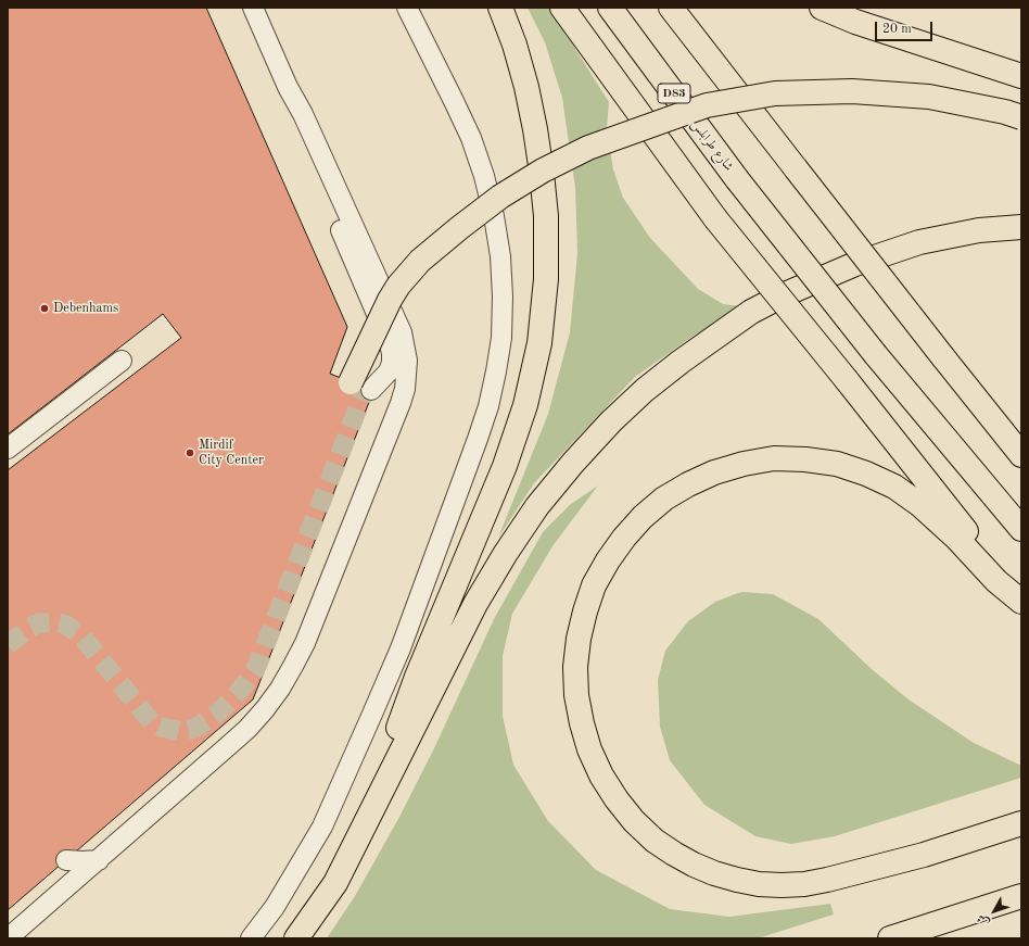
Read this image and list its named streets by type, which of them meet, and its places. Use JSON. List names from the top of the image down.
{
  "streets": {
    "highway": ["D83", "شارع طرابلس"]
  },
  "places": ["Debenhams", "Mirdif City Center"],
  "scale_bar": "20 m",
  "north": "bottom left"
}
